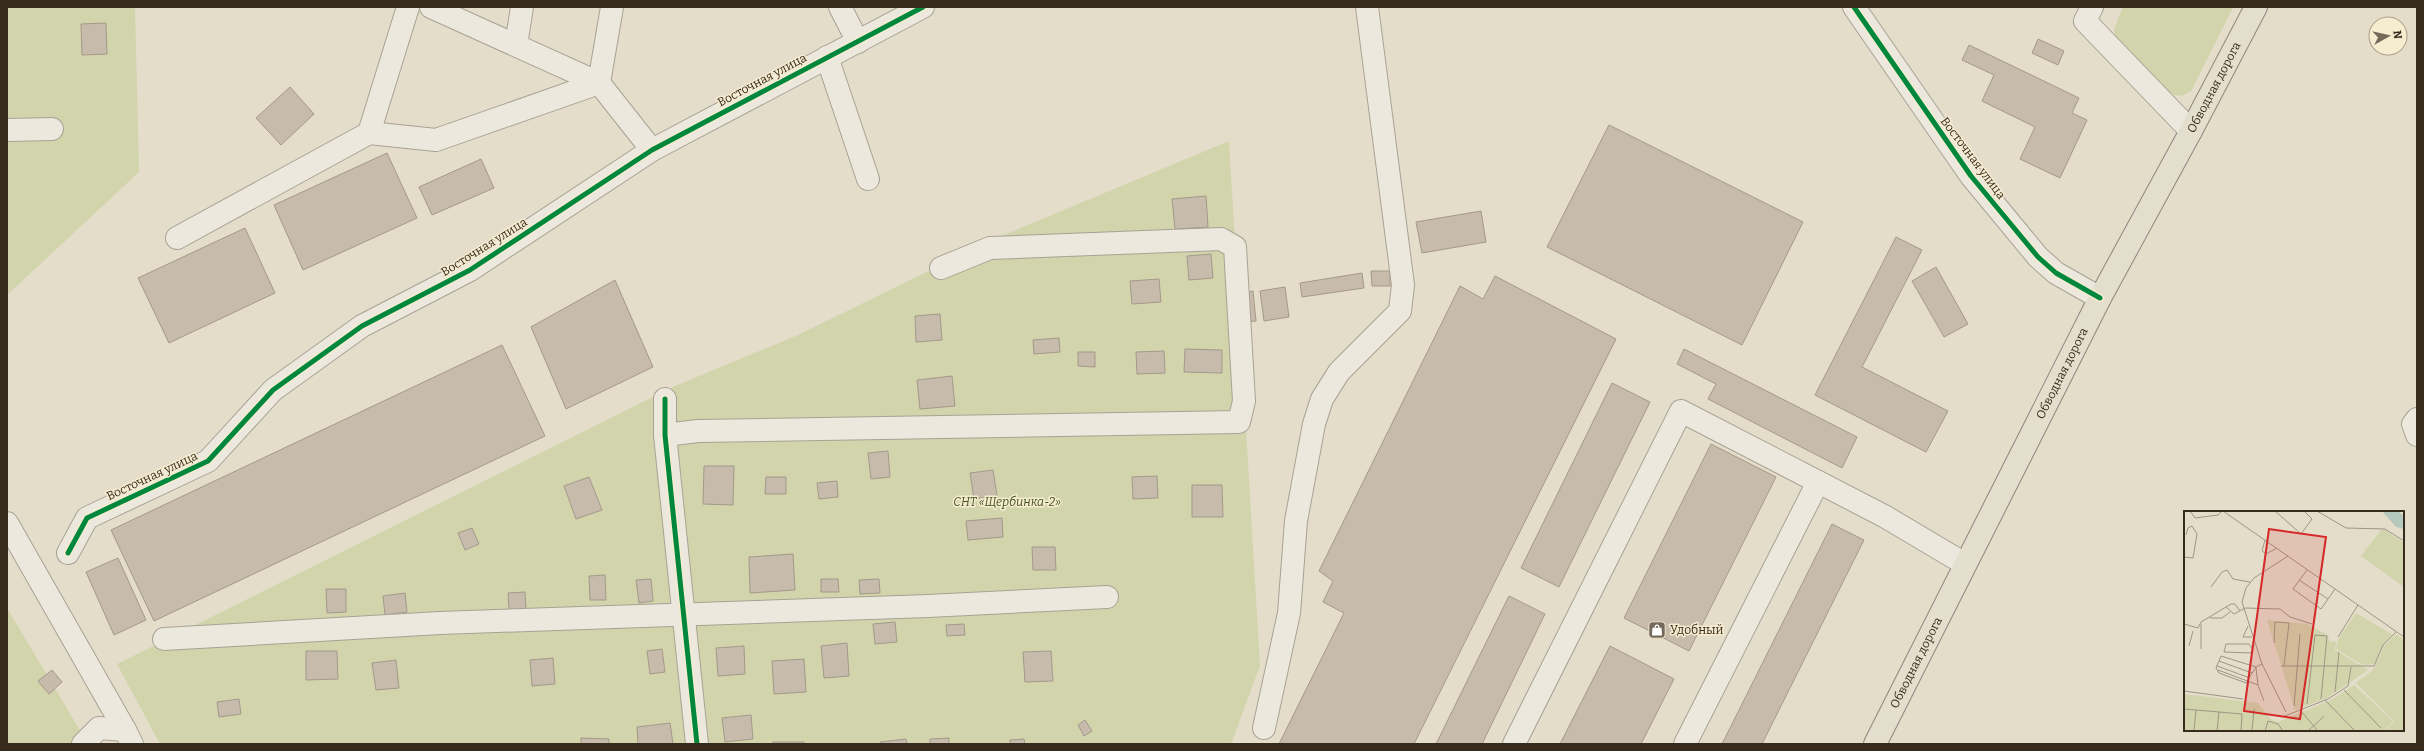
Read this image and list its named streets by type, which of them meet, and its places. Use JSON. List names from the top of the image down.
{
  "streets": {
    "main road": ["Обводная дорога"],
    "street": ["Восточная улица"]
  },
  "crossings": [
    ["Восточная улица", "Обводная дорога"]
  ],
  "parks": ["СНТ «Щербинка-2»"],
  "places": {
    "shop": ["Удобный"]
  },
  "north": "right"
}
